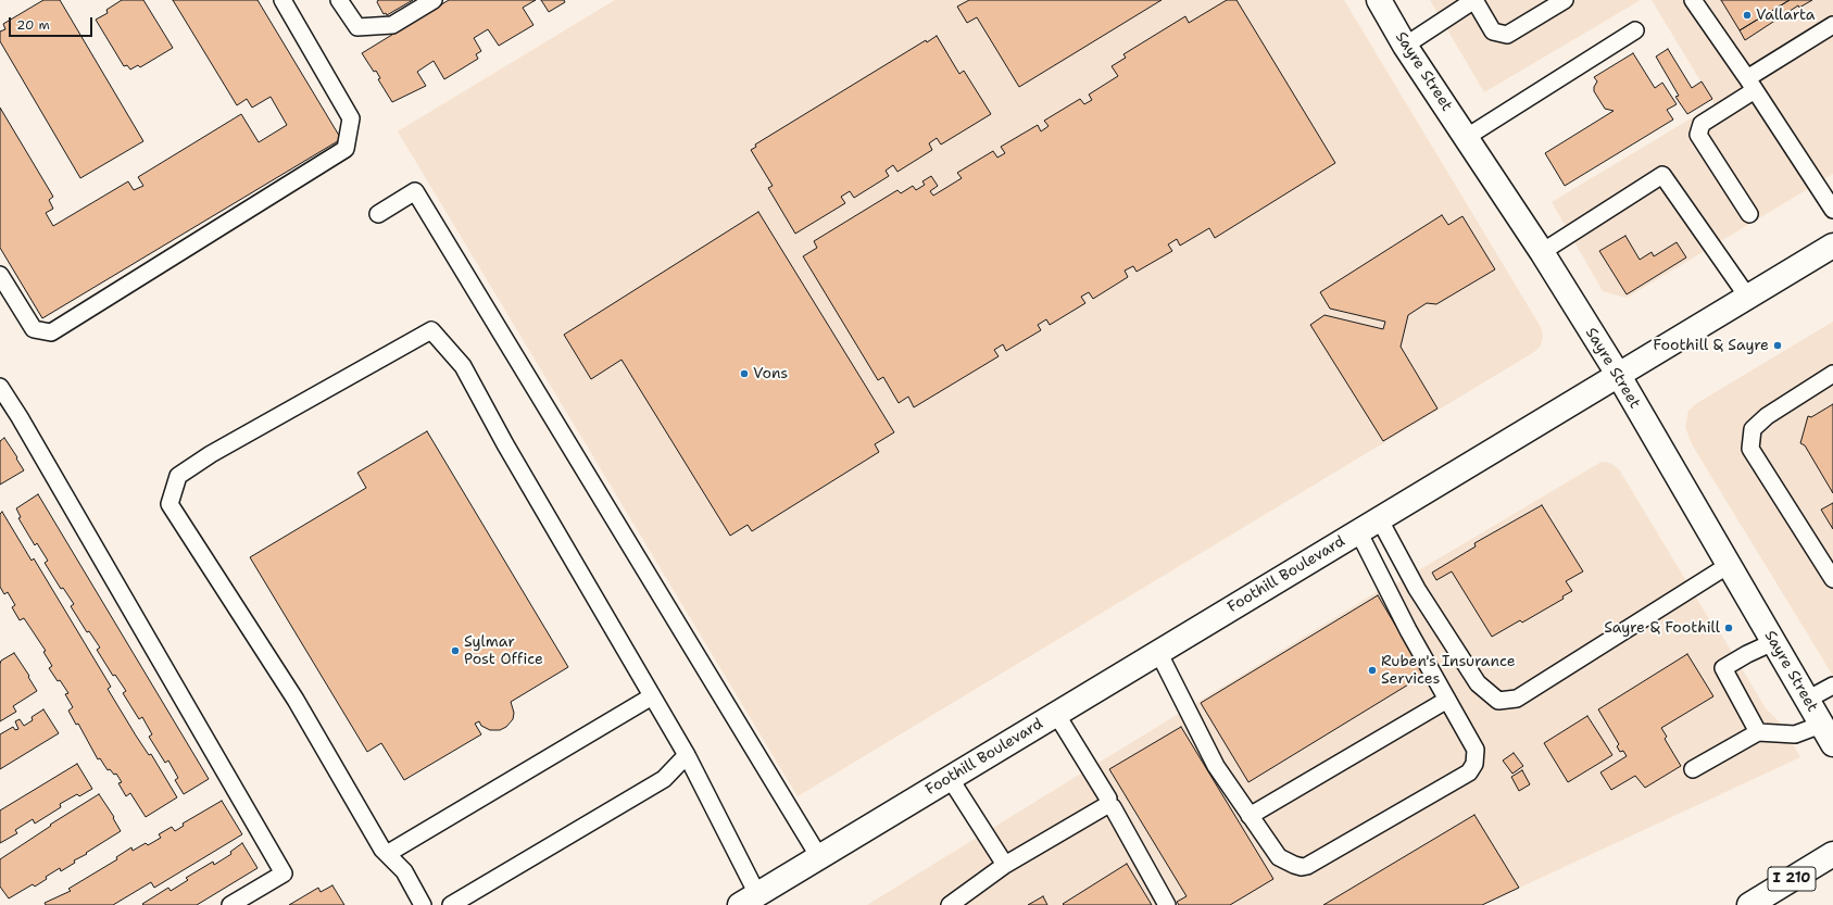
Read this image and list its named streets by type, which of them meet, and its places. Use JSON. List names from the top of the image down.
{
  "streets": {
    "main road": ["Sayre Street", "Foothill Boulevard", "I 210"]
  },
  "crossings": [
    ["Sayre Street", "Foothill Boulevard"]
  ],
  "places": [
    "Vallarta",
    "Foothill & Sayre",
    "Vons",
    "Sayre & Foothill",
    "Sylmar Post Office",
    "Ruben's Insurance Services"
  ],
  "scale_bar": "20 m"
}
